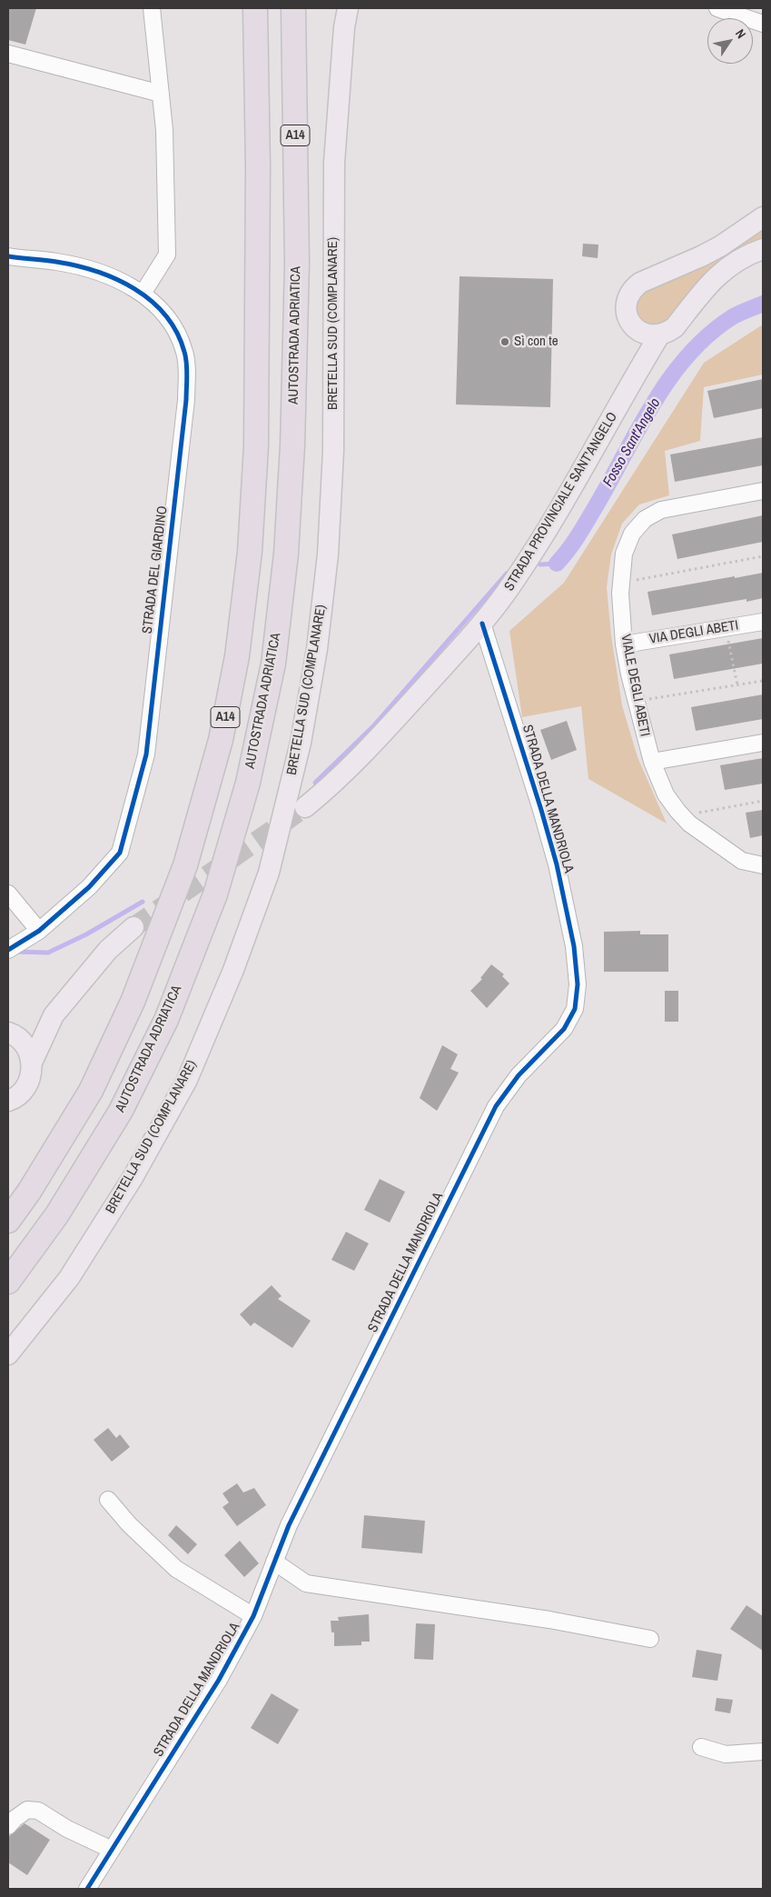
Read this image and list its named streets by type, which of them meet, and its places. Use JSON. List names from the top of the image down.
{
  "streets": {
    "highway": ["A14", "AUTOSTRADA ADRIATICA"],
    "main road": ["BRETELLA SUD (COMPLANARE)", "STRADA PROVINCIALE SANT'ANGELO"],
    "street": [
      "STRADA DEL GIARDINO",
      "VIA DEGLI ABETI",
      "VIALE DEGLI ABETI",
      "STRADA DELLA MANDRIOLA"
    ]
  },
  "crossings": [
    ["STRADA PROVINCIALE SANT'ANGELO", "STRADA DELLA MANDRIOLA"],
    ["VIA DEGLI ABETI", "VIALE DEGLI ABETI"]
  ],
  "water": ["Fosso Sant'Angelo"],
  "places": ["Sì con te"],
  "north": "top right"
}
